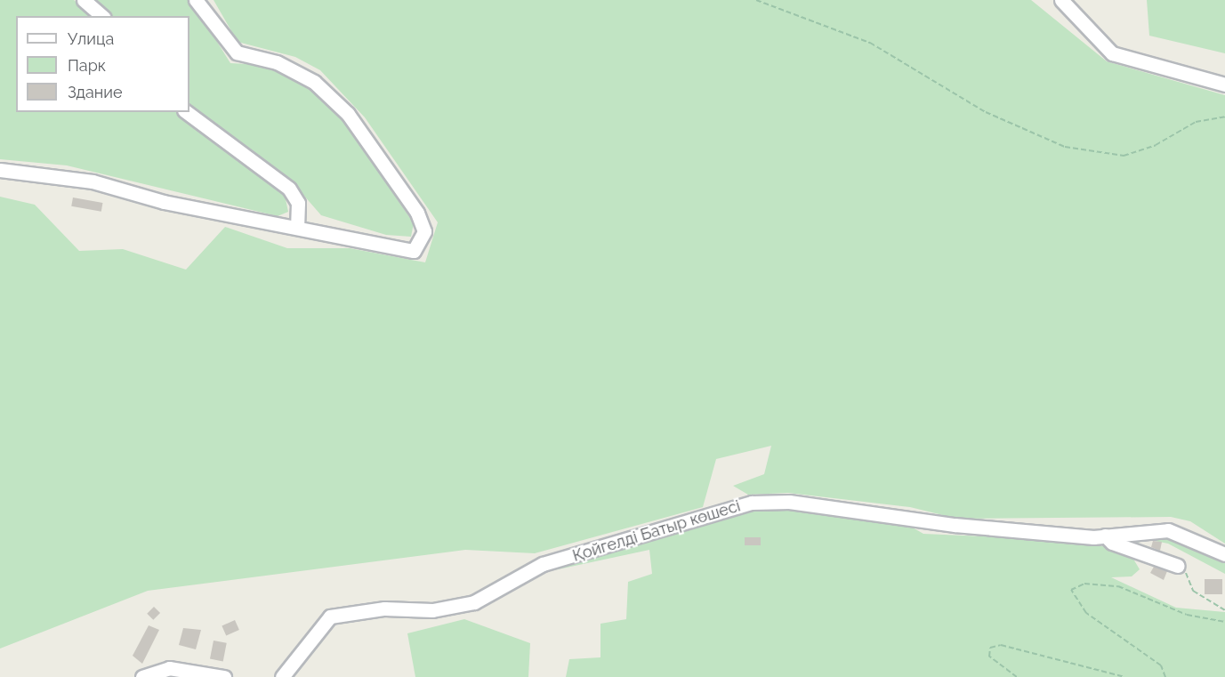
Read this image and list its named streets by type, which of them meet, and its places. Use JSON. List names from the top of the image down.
{
  "streets": {
    "street": ["Қойгелді Батыр көшесі"]
  },
  "legend": ["Улица", "Парк", "Здание"]
}
